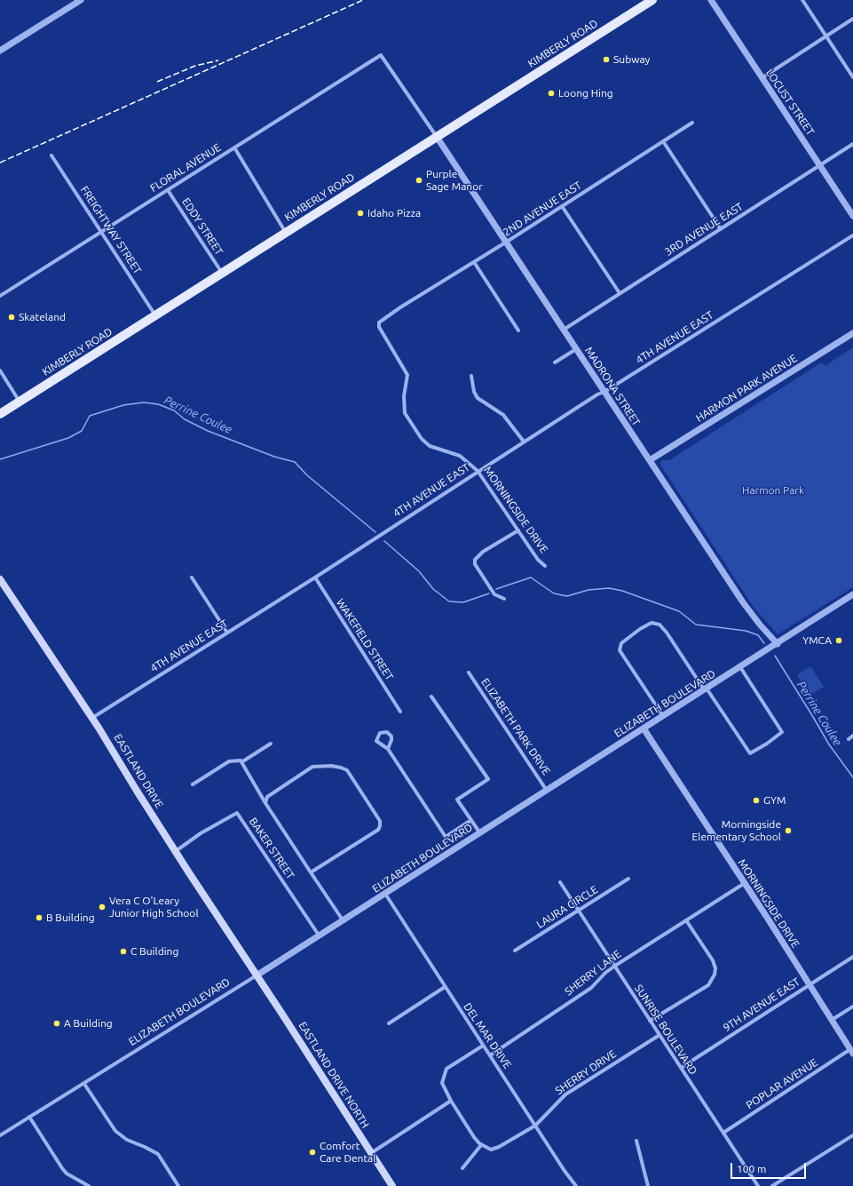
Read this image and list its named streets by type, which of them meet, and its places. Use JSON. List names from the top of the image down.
{
  "streets": {
    "main road": ["KIMBERLY ROAD", "EASTLAND DRIVE", "EASTLAND DRIVE NORTH"],
    "street": [
      "LOCUST STREET",
      "FLORAL AVENUE",
      "2ND AVENUE EAST",
      "EDDY STREET",
      "3RD AVENUE EAST",
      "FREIGHTWAY STREET",
      "4TH AVENUE EAST",
      "MADRONA STREET",
      "HARMON PARK AVENUE",
      "MORNINGSIDE DRIVE",
      "WAKEFIELD STREET",
      "ELIZABETH BOULEVARD",
      "ELIZABETH PARK DRIVE",
      "BAKER STREET",
      "LAURA CIRCLE",
      "SHERRY LANE",
      "9TH AVENUE EAST",
      "SUNRISE BOULEVARD",
      "DEL MAR DRIVE",
      "SHERRY DRIVE",
      "POPLAR AVENUE"
    ]
  },
  "crossings": [
    ["KIMBERLY ROAD", "FLORAL AVENUE"],
    ["KIMBERLY ROAD", "EDDY STREET"],
    ["KIMBERLY ROAD", "FREIGHTWAY STREET"],
    ["KIMBERLY ROAD", "MADRONA STREET"],
    ["LOCUST STREET", "3RD AVENUE EAST"],
    ["FLORAL AVENUE", "EDDY STREET"],
    ["FLORAL AVENUE", "FREIGHTWAY STREET"],
    ["FLORAL AVENUE", "MADRONA STREET"],
    ["2ND AVENUE EAST", "MADRONA STREET"],
    ["2ND AVENUE EAST", "MORNINGSIDE DRIVE"],
    ["3RD AVENUE EAST", "MADRONA STREET"],
    ["4TH AVENUE EAST", "MADRONA STREET"],
    ["4TH AVENUE EAST", "MORNINGSIDE DRIVE"],
    ["4TH AVENUE EAST", "WAKEFIELD STREET"],
    ["4TH AVENUE EAST", "EASTLAND DRIVE"],
    ["MADRONA STREET", "HARMON PARK AVENUE"],
    ["MADRONA STREET", "ELIZABETH BOULEVARD"],
    ["MORNINGSIDE DRIVE", "ELIZABETH BOULEVARD"],
    ["MORNINGSIDE DRIVE", "SHERRY LANE"],
    ["MORNINGSIDE DRIVE", "9TH AVENUE EAST"],
    ["MORNINGSIDE DRIVE", "POPLAR AVENUE"],
    ["ELIZABETH BOULEVARD", "ELIZABETH PARK DRIVE"],
    ["ELIZABETH BOULEVARD", "EASTLAND DRIVE"],
    ["ELIZABETH BOULEVARD", "BAKER STREET"],
    ["ELIZABETH BOULEVARD", "DEL MAR DRIVE"],
    ["ELIZABETH BOULEVARD", "EASTLAND DRIVE NORTH"],
    ["EASTLAND DRIVE", "BAKER STREET"],
    ["EASTLAND DRIVE", "EASTLAND DRIVE NORTH"],
    ["LAURA CIRCLE", "SUNRISE BOULEVARD"],
    ["SHERRY LANE", "SUNRISE BOULEVARD"],
    ["SHERRY LANE", "DEL MAR DRIVE"],
    ["9TH AVENUE EAST", "SUNRISE BOULEVARD"],
    ["SUNRISE BOULEVARD", "SHERRY DRIVE"],
    ["SUNRISE BOULEVARD", "POPLAR AVENUE"],
    ["DEL MAR DRIVE", "SHERRY DRIVE"]
  ],
  "water": ["Perrine Coulee"],
  "parks": ["Harmon Park"],
  "places": [
    "Subway",
    "Loong Hing",
    "Purple Sage Manor",
    "Idaho Pizza",
    "Skateland",
    "YMCA",
    "GYM",
    "Morningside Elementary School",
    "Vera C O'Leary Junior High School",
    "B Building",
    "C Building",
    "A Building",
    "Comfort Care Dental"
  ],
  "scale_bar": "100 m"
}
